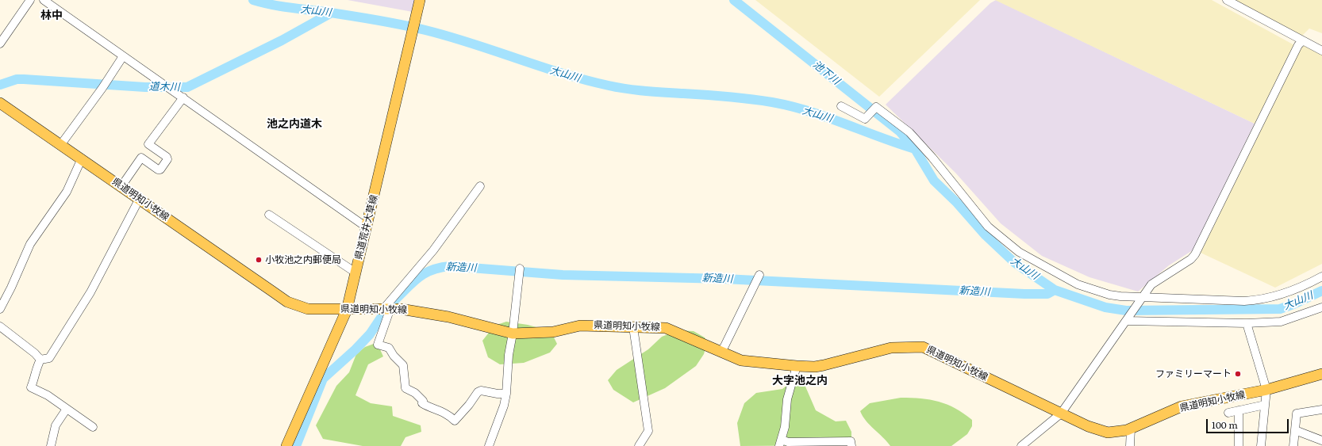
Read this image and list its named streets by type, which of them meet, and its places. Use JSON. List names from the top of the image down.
{
  "streets": {
    "main road": ["県道明知小牧線", "県道荒井大草線"]
  },
  "crossings": [
    ["県道明知小牧線", "県道荒井大草線"]
  ],
  "districts": ["林中", "池之内道木", "大字池之内"],
  "water": [
    "大山川",
    "池下川",
    "道木川",
    "新造川"
  ],
  "places": ["小牧池之内郵便局", "ファミリーマート"],
  "scale_bar": "100 m"
}
